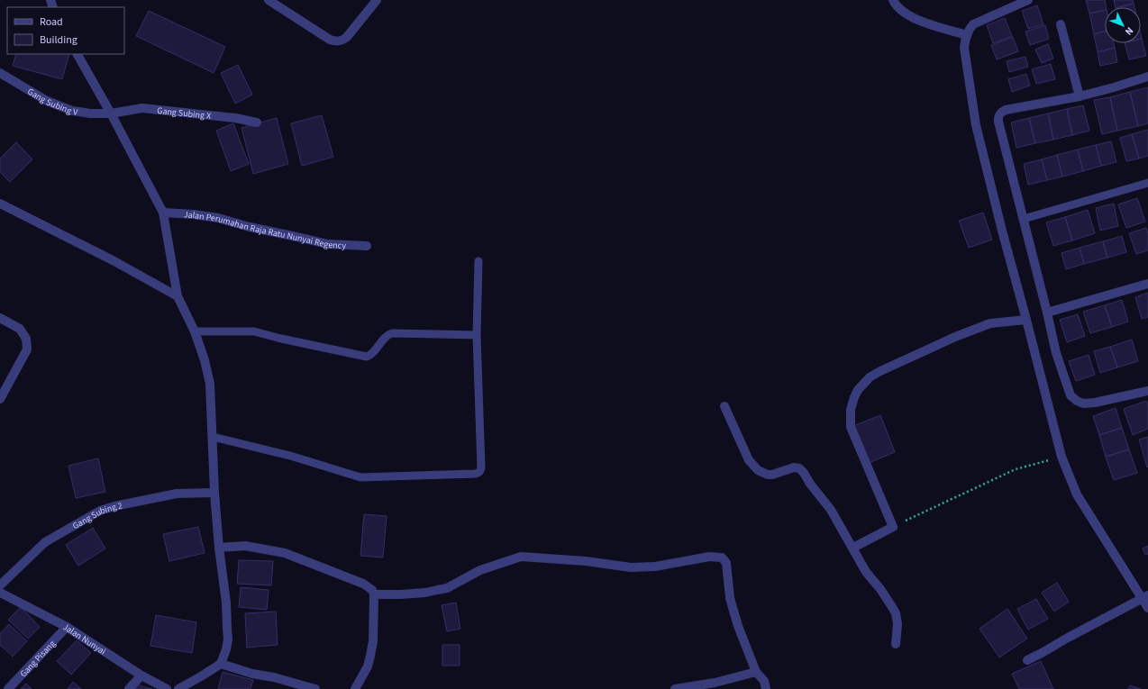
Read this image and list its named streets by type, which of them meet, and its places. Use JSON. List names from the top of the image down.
{
  "streets": {
    "street": [
      "Gang Subing V",
      "Gang Subing X",
      "Jalan Perumahan Raja Ratu Nunyai Regency",
      "Gang Subing 2",
      "Jalan Nunyai",
      "Gang Pisang"
    ]
  },
  "crossings": [
    ["Gang Subing V", "Gang Subing X"],
    ["Jalan Nunyai", "Gang Pisang"]
  ],
  "legend": ["Road", "Building"],
  "north": "bottom right"
}
